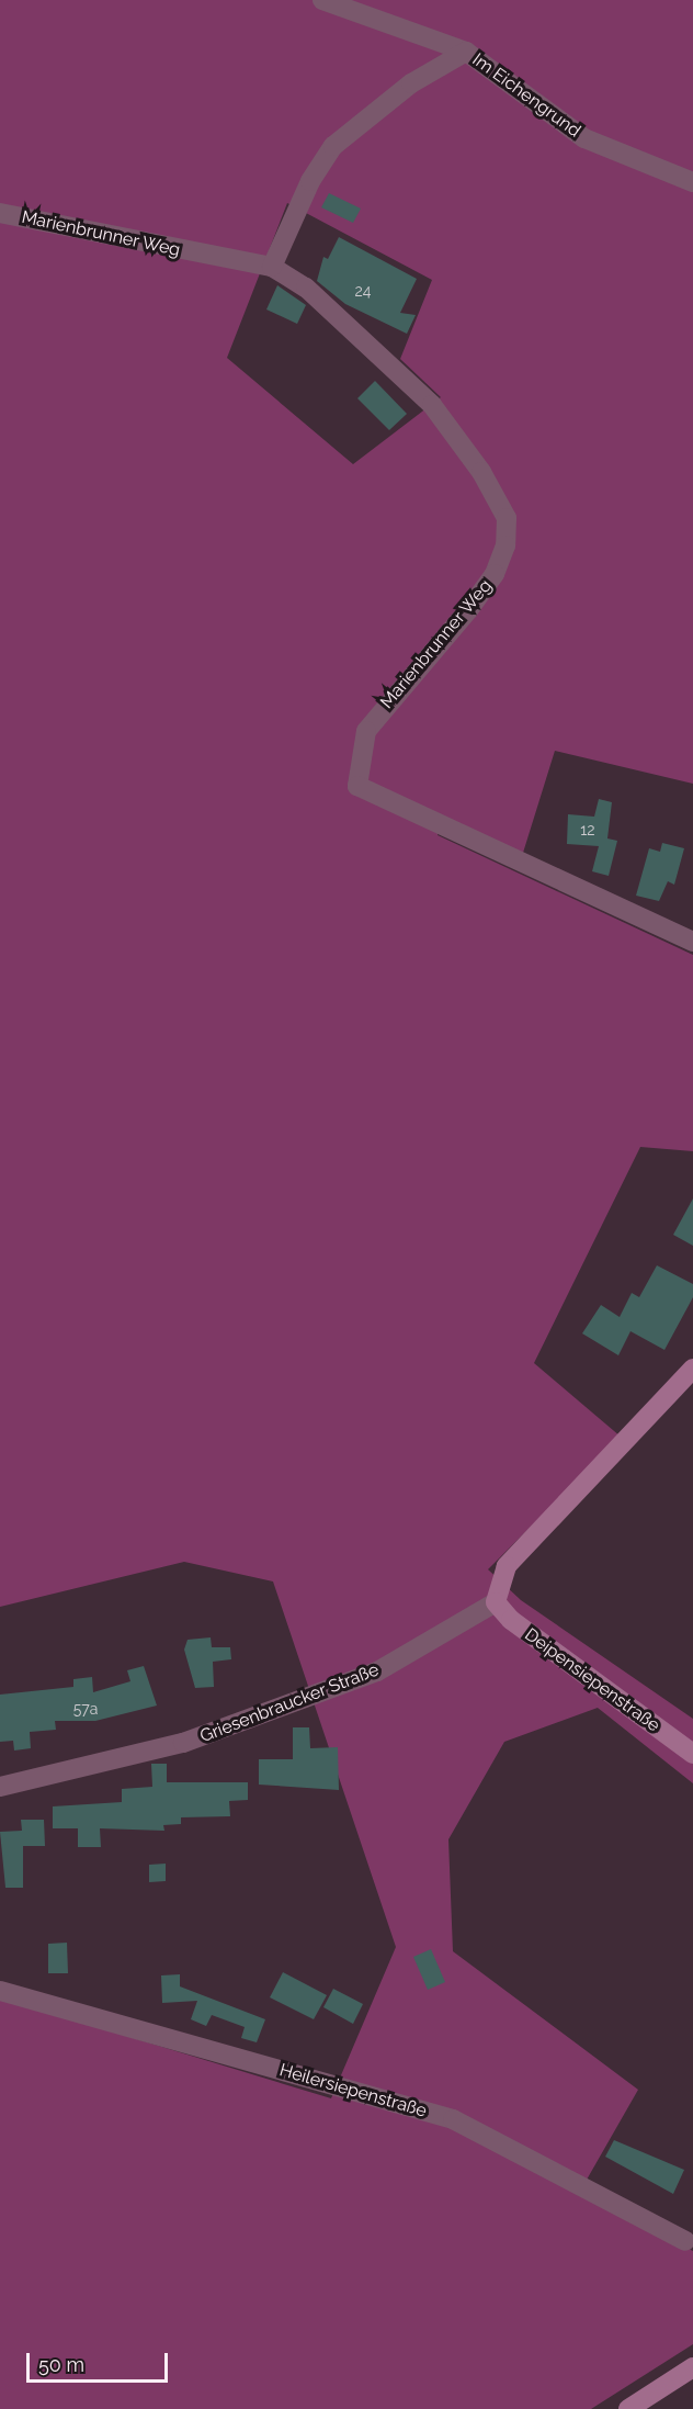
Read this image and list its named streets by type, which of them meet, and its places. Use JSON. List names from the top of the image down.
{
  "streets": {
    "street": [
      "Im Eichengrund",
      "Marienbrunner Weg",
      "Deipensiepenstraße",
      "Griesenbraucker Straße",
      "Heilersiepenstraße"
    ]
  },
  "crossings": [
    ["Deipensiepenstraße", "Griesenbraucker Straße"]
  ],
  "house_numbers": ["24", "12", "57a"],
  "scale_bar": "50 m"
}
